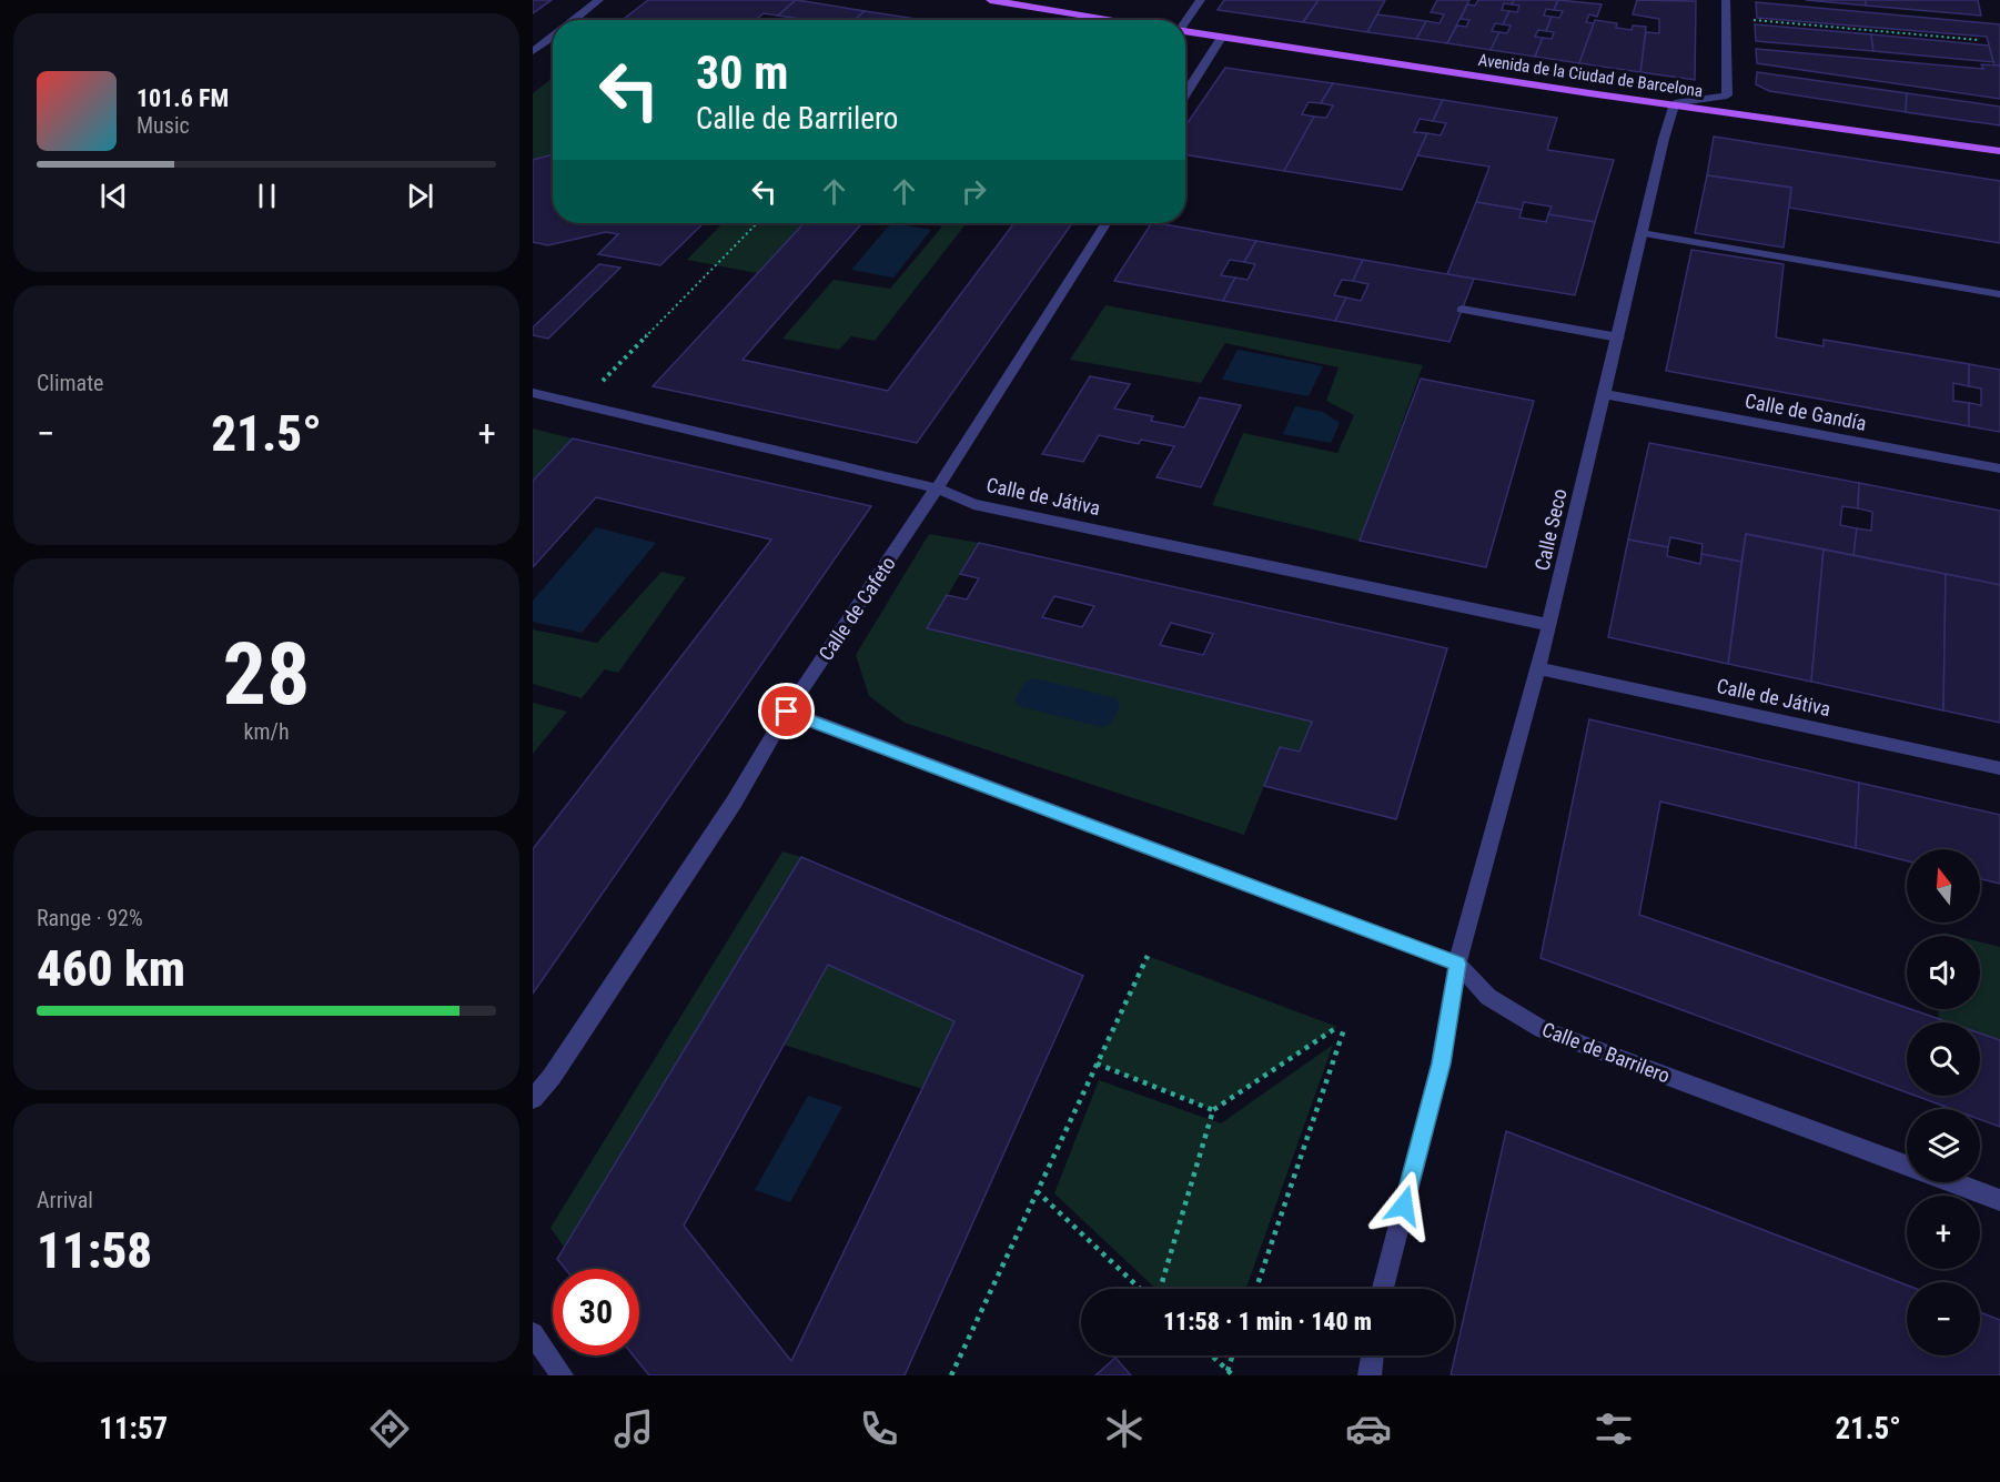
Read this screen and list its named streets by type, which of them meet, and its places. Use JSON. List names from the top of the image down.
{
  "streets": {
    "main road": ["Avenida de la Ciudad de Barcelona"],
    "street": [
      "Calle de Gandía",
      "Calle de Játiva",
      "Calle Seco",
      "Calle de Cafeto",
      "Calle de Barrilero"
    ]
  },
  "crossings": [
    ["Avenida de la Ciudad de Barcelona", "Calle Seco"],
    ["Calle de Gandía", "Calle Seco"],
    ["Calle de Játiva", "Calle Seco"],
    ["Calle de Játiva", "Calle de Cafeto"],
    ["Calle Seco", "Calle de Barrilero"],
    ["Calle de Cafeto", "Calle de Barrilero"]
  ],
  "north": "top",
  "page": {
    "turn": ["30 m", "Calle de Barrilero"],
    "song": ["101.6 FM", "Music"],
    "tile": [
      "Climate",
      ["28", "km/h"],
      ["Range · 92%", "460 km"],
      ["Arrival", "11:58"]
    ],
    "heat": ["−", "21.5°", "+"],
    "map_buttons": ["+", "−"],
    "limit": "30",
    "trip": "11:58 · 1 min · 140 m",
    "tabs": ["11:57", "21.5°"]
  }
}
